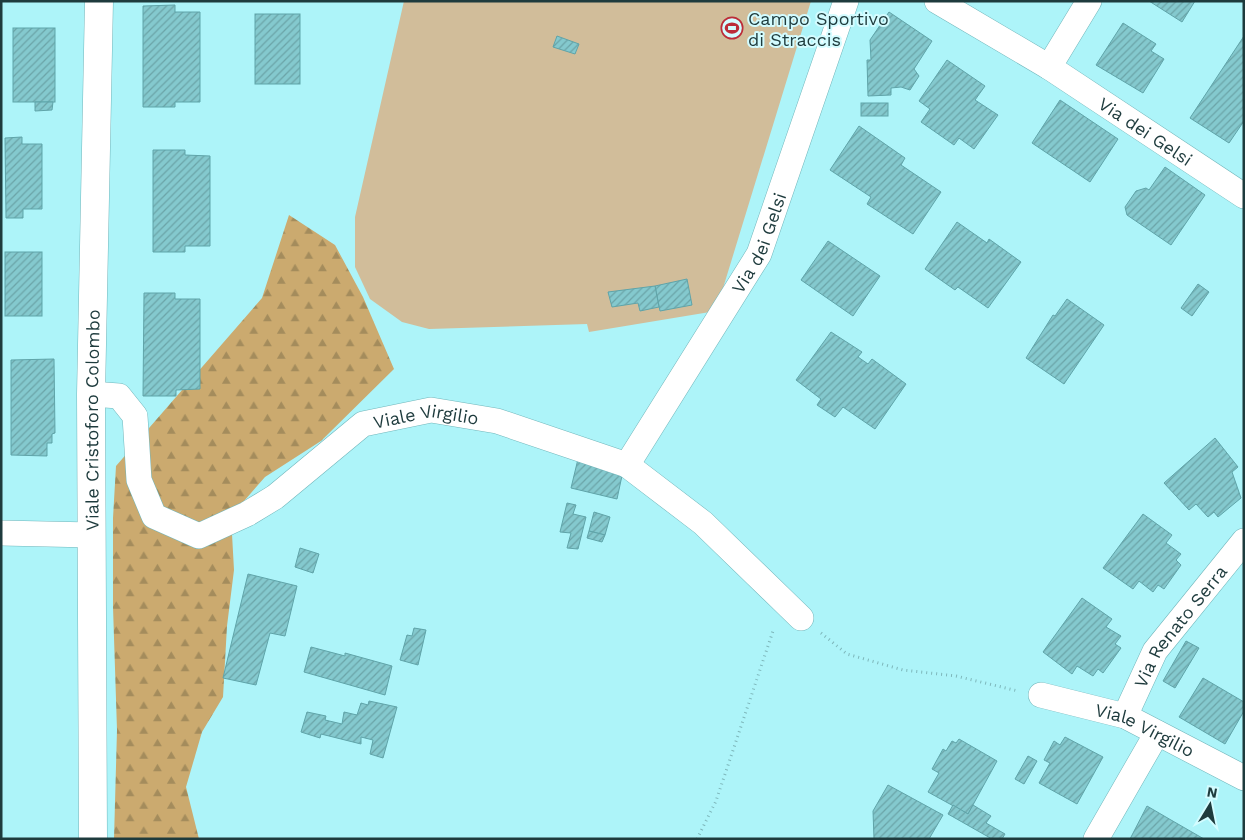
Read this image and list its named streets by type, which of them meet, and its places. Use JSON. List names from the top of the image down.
{
  "streets": {
    "street": [
      "Via dei Gelsi",
      "Viale Cristoforo Colombo",
      "Viale Virgilio",
      "Via Renato Serra"
    ]
  },
  "crossings": [
    ["Via dei Gelsi", "Viale Virgilio"],
    ["Viale Cristoforo Colombo", "Viale Virgilio"],
    ["Viale Virgilio", "Via Renato Serra"]
  ],
  "places": {
    "sports": ["Campo Sportivo di Straccis"]
  },
  "north": "top"
}
